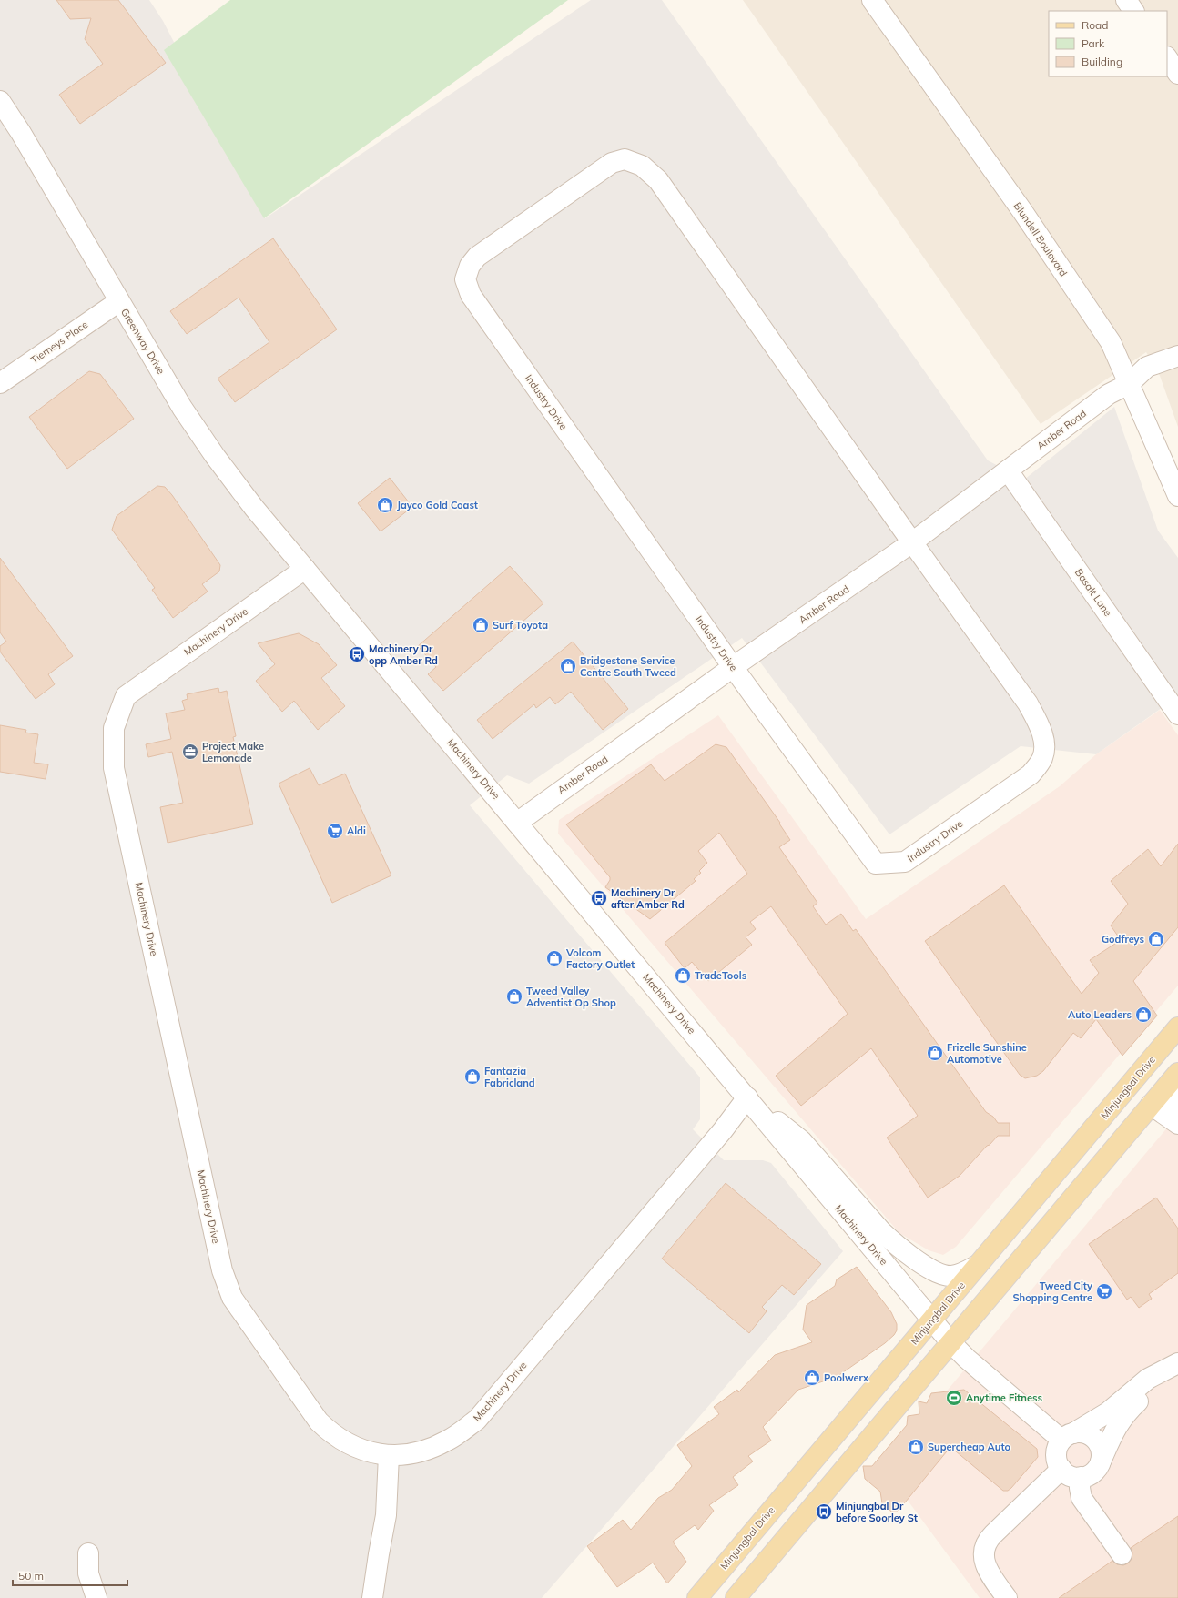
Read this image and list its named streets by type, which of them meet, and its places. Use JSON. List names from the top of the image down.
{
  "streets": {
    "main road": ["Minjungbal Drive"],
    "street": [
      "Blundell Boulevard",
      "Greenway Drive",
      "Tierneys Place",
      "Industry Drive",
      "Amber Road",
      "Basalt Lane",
      "Machinery Drive"
    ]
  },
  "crossings": [
    ["Blundell Boulevard", "Amber Road"],
    ["Greenway Drive", "Tierneys Place"],
    ["Greenway Drive", "Machinery Drive"],
    ["Industry Drive", "Amber Road"],
    ["Amber Road", "Basalt Lane"],
    ["Amber Road", "Machinery Drive"],
    ["Machinery Drive", "Minjungbal Drive"]
  ],
  "places": {
    "shop": [
      "Jayco Gold Coast",
      "Surf Toyota",
      "Bridgestone Service Centre South Tweed",
      "Godfreys",
      "Volcom Factory Outlet",
      "TradeTools",
      "Tweed Valley Adventist Op Shop",
      "Auto Leaders",
      "Frizelle Sunshine Automotive",
      "Fantazia Fabricland",
      "Poolwerx",
      "Supercheap Auto"
    ],
    "bus stop": ["Machinery Dr opp Amber Rd", "Machinery Dr after Amber Rd", "Minjungbal Dr before Soorley St"],
    "office": ["Project Make Lemonade"],
    "supermarket": ["Aldi", "Tweed City Shopping Centre"],
    "sports": ["Anytime Fitness"]
  },
  "legend": ["Road", "Park", "Building"],
  "scale_bar": "50 m"
}
